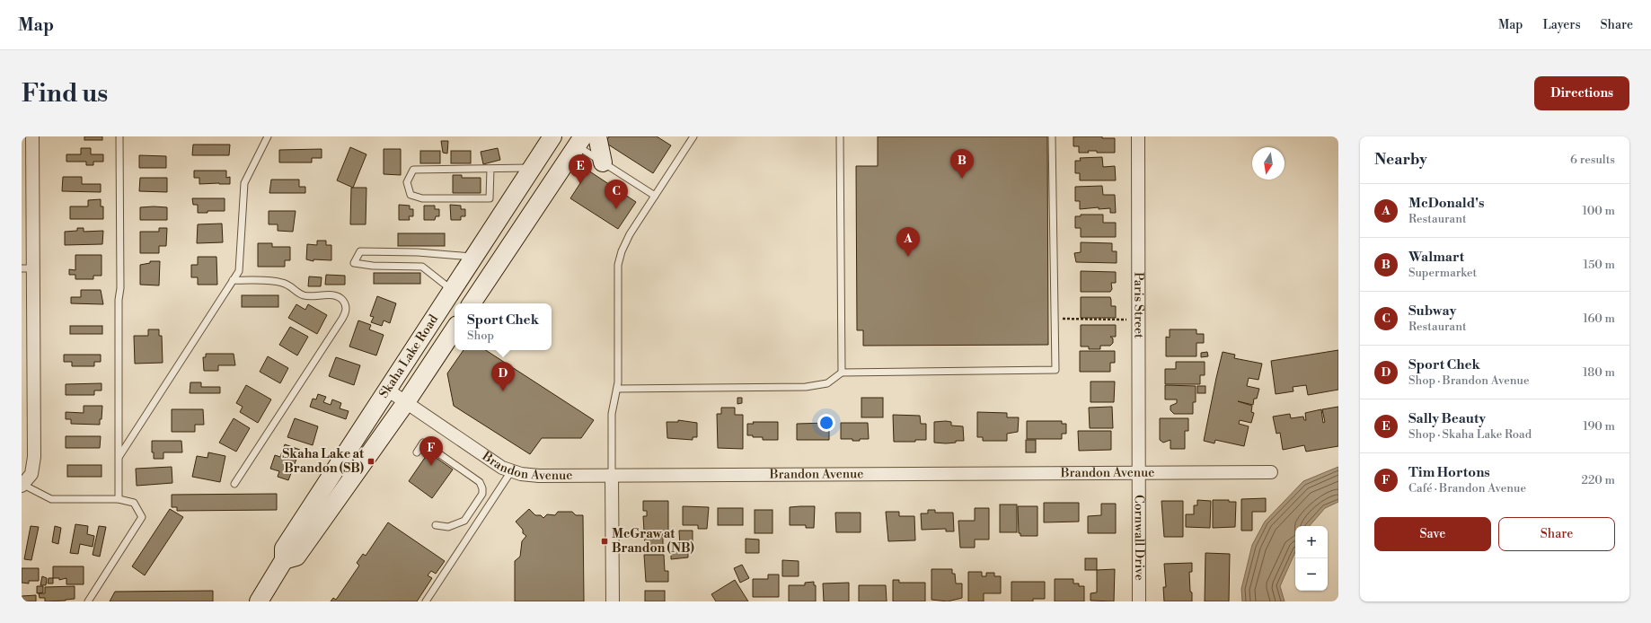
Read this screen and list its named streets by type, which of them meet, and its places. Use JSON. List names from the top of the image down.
{
  "streets": {
    "main road": ["Skaha Lake Road"],
    "street": ["Paris Street", "Brandon Avenue", "Cornwall Drive"]
  },
  "crossings": [
    ["Paris Street", "Brandon Avenue"],
    ["Paris Street", "Cornwall Drive"],
    ["Skaha Lake Road", "Brandon Avenue"],
    ["Brandon Avenue", "Cornwall Drive"]
  ],
  "places": {
    "transit": ["Skaha Lake at Brandon (SB)", "McGraw at Brandon (NB)"]
  },
  "north": "bottom",
  "page": {
    "header": "Map",
    "nav": ["Map", "Layers", "Share"],
    "buttons": [
      "Directions",
      ["Save", "Share"]
    ],
    "title": "Find us",
    "heading": ["Nearby", "6 results"],
    "pins": [
      "B",
      "E",
      "C",
      "A",
      "D",
      "F"
    ],
    "list": [
      {
        "mark": "A",
        "name": "McDonald's",
        "note": "Restaurant",
        "value": "100 m"
      },
      {
        "mark": "B",
        "name": "Walmart",
        "note": "Supermarket",
        "value": "150 m"
      },
      {
        "mark": "C",
        "name": "Subway",
        "note": "Restaurant",
        "value": "160 m"
      },
      {
        "mark": "D",
        "name": "Sport Chek",
        "note": "Shop · Brandon Avenue",
        "value": "180 m"
      },
      {
        "mark": "E",
        "name": "Sally Beauty",
        "note": "Shop · Skaha Lake Road",
        "value": "190 m"
      },
      {
        "mark": "F",
        "name": "Tim Hortons",
        "note": "Café · Brandon Avenue",
        "value": "220 m"
      }
    ],
    "popup": ["Sport Chek", "Shop"],
    "map_buttons": ["+", "−"]
  }
}
